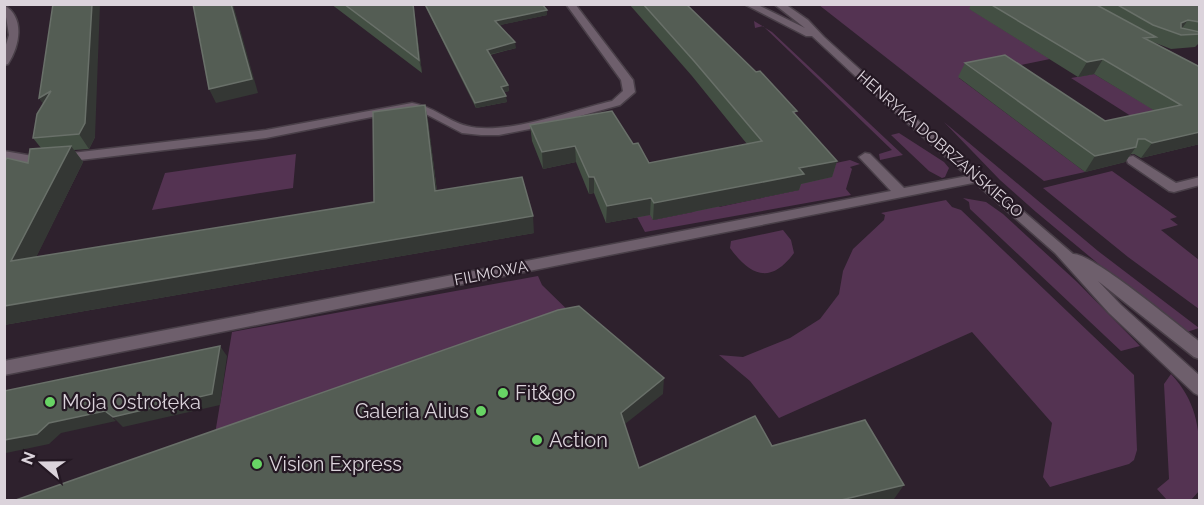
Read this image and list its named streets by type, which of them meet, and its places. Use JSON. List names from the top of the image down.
{
  "streets": {
    "street": ["HENRYKA DOBRZAŃSKIEGO", "FILMOWA"]
  },
  "crossings": [
    ["HENRYKA DOBRZAŃSKIEGO", "FILMOWA"]
  ],
  "places": [
    "Fit&go",
    "Moja Ostrołęka",
    "Galeria Alius",
    "Action",
    "Vision Express"
  ],
  "north": "left"
}
